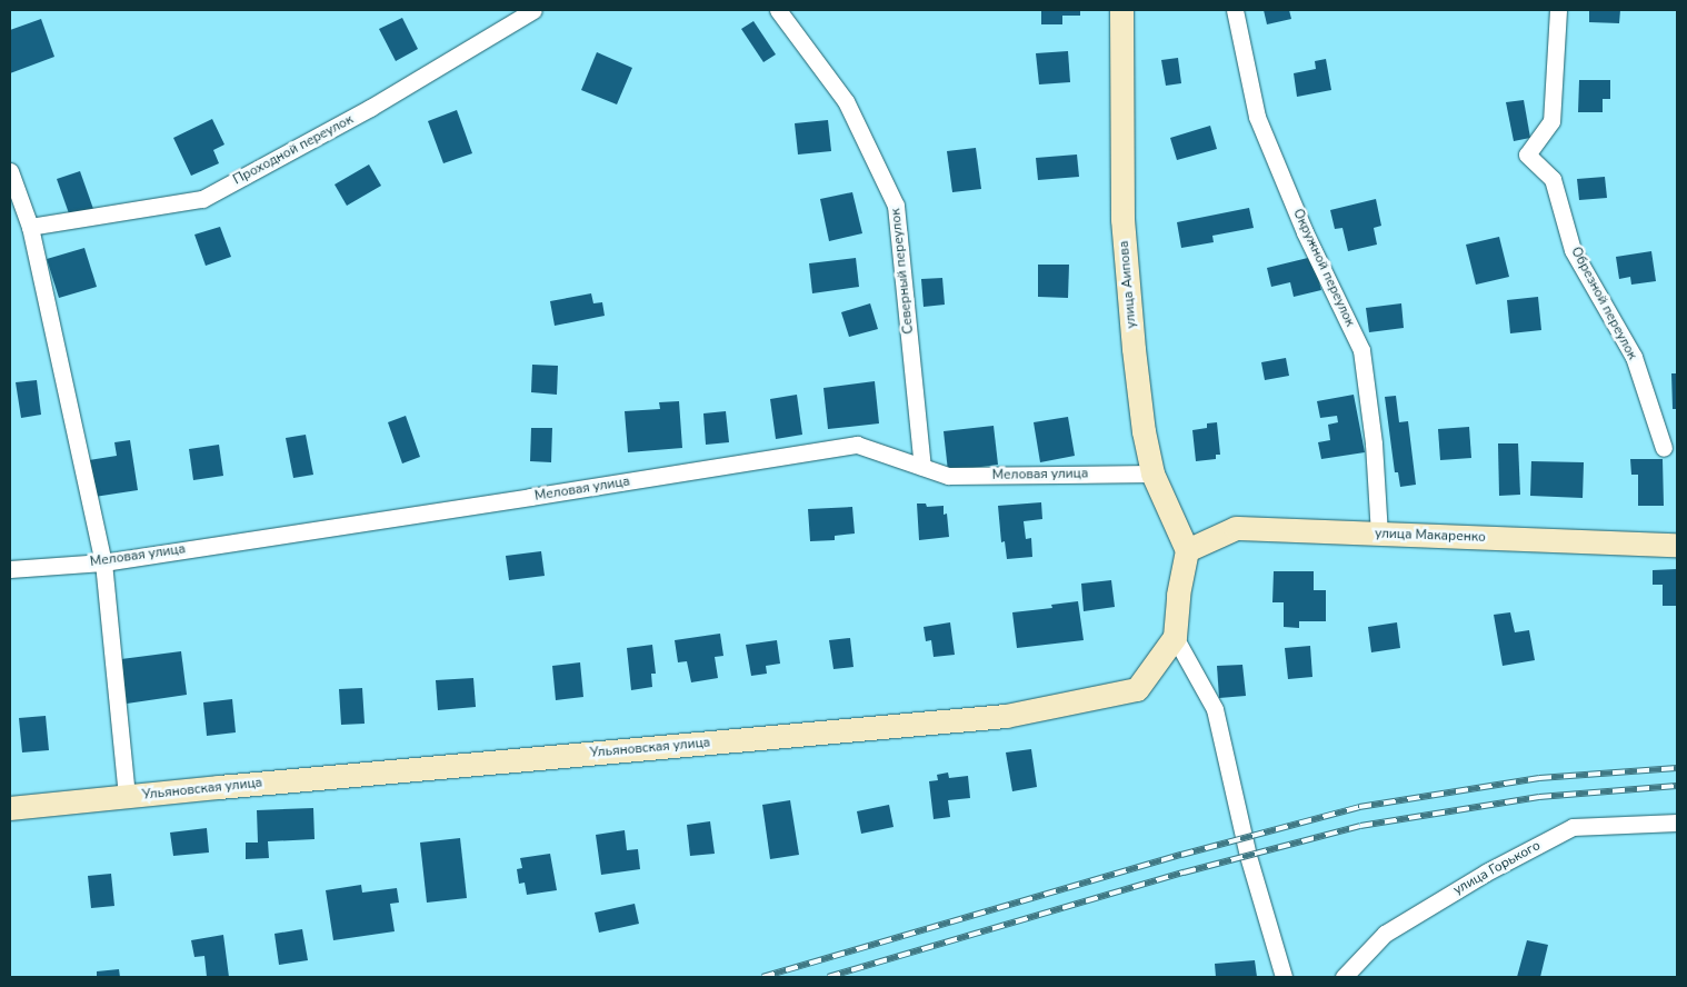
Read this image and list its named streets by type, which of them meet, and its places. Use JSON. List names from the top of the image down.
{
  "streets": {
    "main road": ["улица Аипова", "улица Макаренко", "Ульяновская улица"],
    "street": [
      "Проходной переулок",
      "Окружной переулок",
      "Северный переулок",
      "Обрезной переулок",
      "Меловая улица",
      "улица Горького"
    ]
  },
  "crossings": [
    ["Окружной переулок", "улица Макаренко"],
    ["Северный переулок", "Меловая улица"],
    ["улица Аипова", "Меловая улица"],
    ["улица Аипова", "улица Макаренко"]
  ]
}
